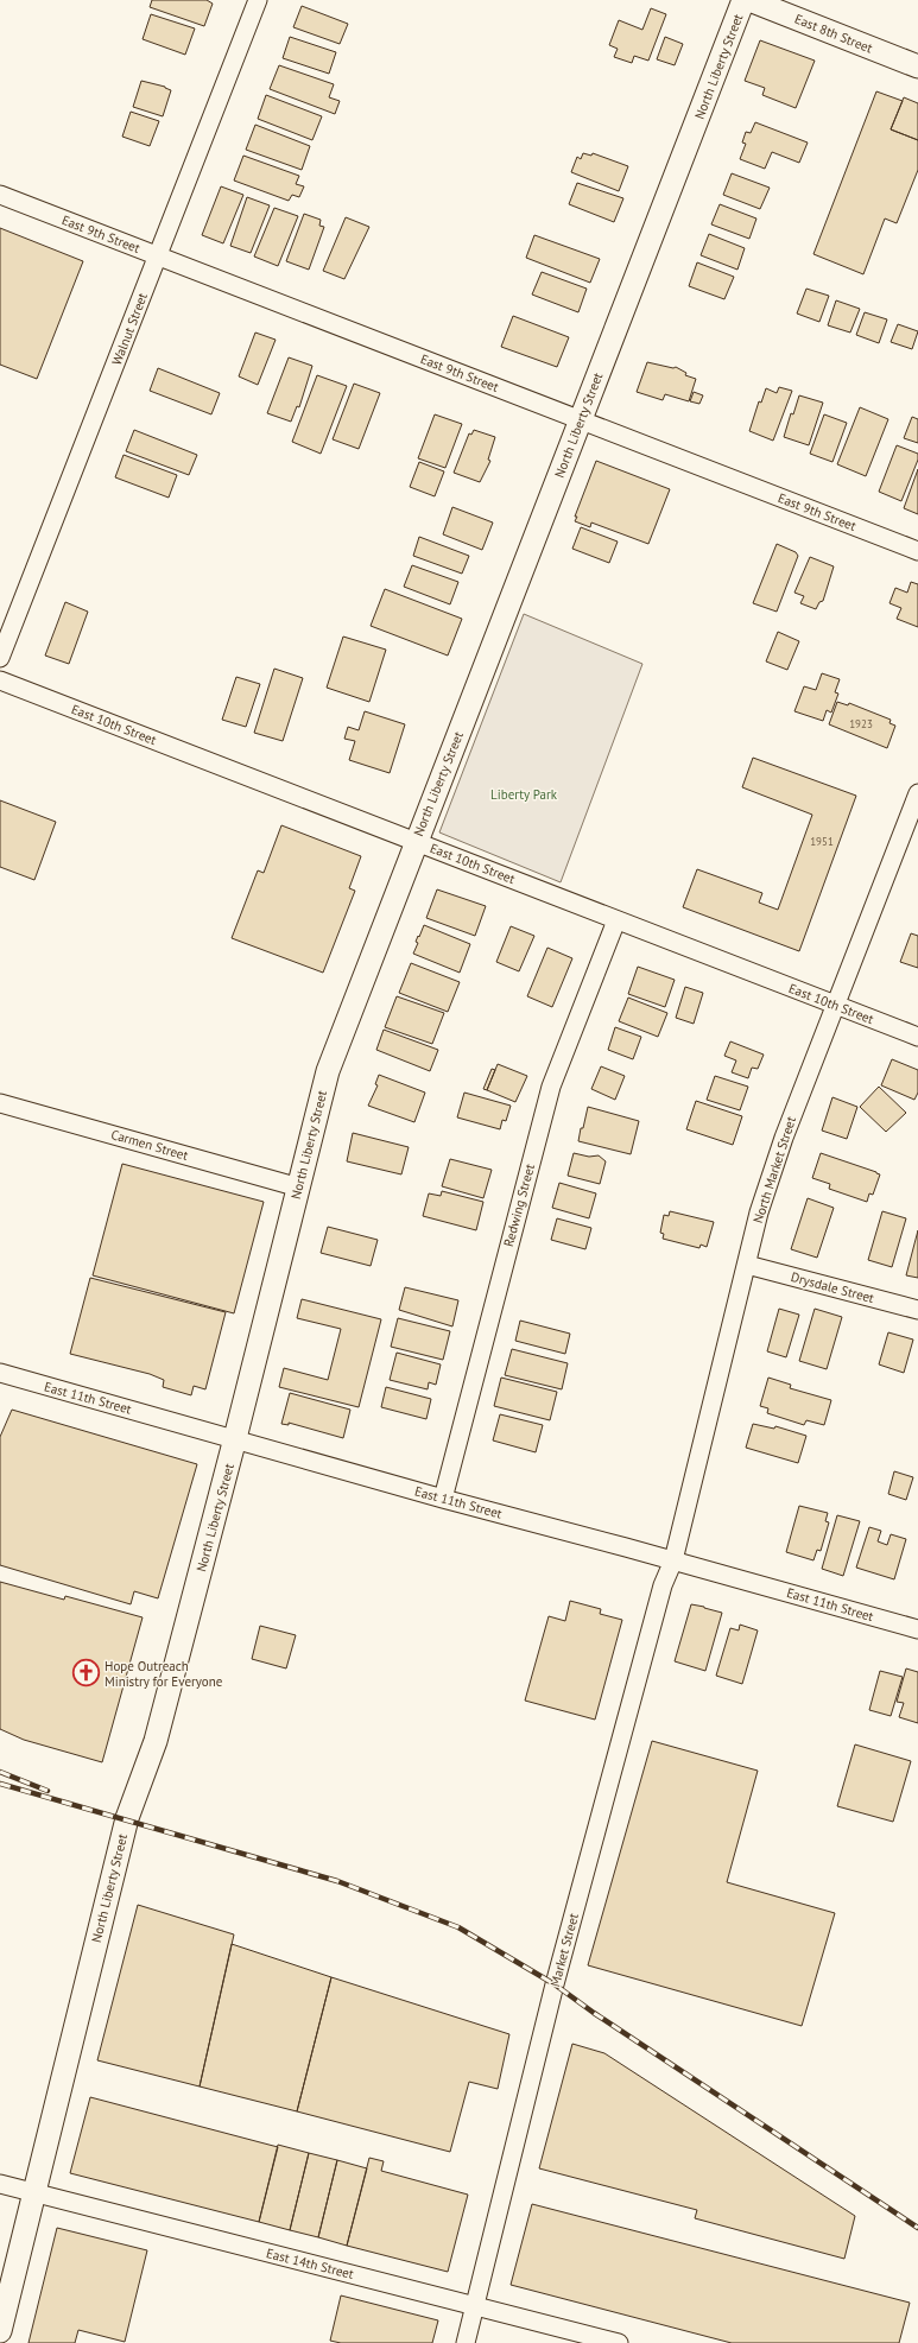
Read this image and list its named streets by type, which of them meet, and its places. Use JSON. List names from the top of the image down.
{
  "streets": {
    "street": [
      "East 8th Street",
      "North Liberty Street",
      "East 9th Street",
      "Walnut Street",
      "East 10th Street",
      "Carmen Street",
      "North Market Street",
      "Redwing Street",
      "Drysdale Street",
      "East 11th Street",
      "Market Street",
      "East 14th Street"
    ]
  },
  "crossings": [
    ["North Liberty Street", "East 9th Street"],
    ["North Liberty Street", "East 10th Street"],
    ["North Liberty Street", "Carmen Street"],
    ["North Liberty Street", "East 11th Street"],
    ["North Liberty Street", "East 14th Street"],
    ["East 9th Street", "Walnut Street"],
    ["East 10th Street", "North Market Street"],
    ["East 10th Street", "Redwing Street"],
    ["North Market Street", "Drysdale Street"],
    ["North Market Street", "East 11th Street"],
    ["North Market Street", "Market Street"],
    ["Redwing Street", "East 11th Street"],
    ["East 11th Street", "Market Street"],
    ["Market Street", "East 14th Street"]
  ],
  "parks": ["Liberty Park"],
  "places": {
    "church": ["Hope Outreach Ministry for Everyone"]
  },
  "house_numbers": ["1923", "1951"]
}
